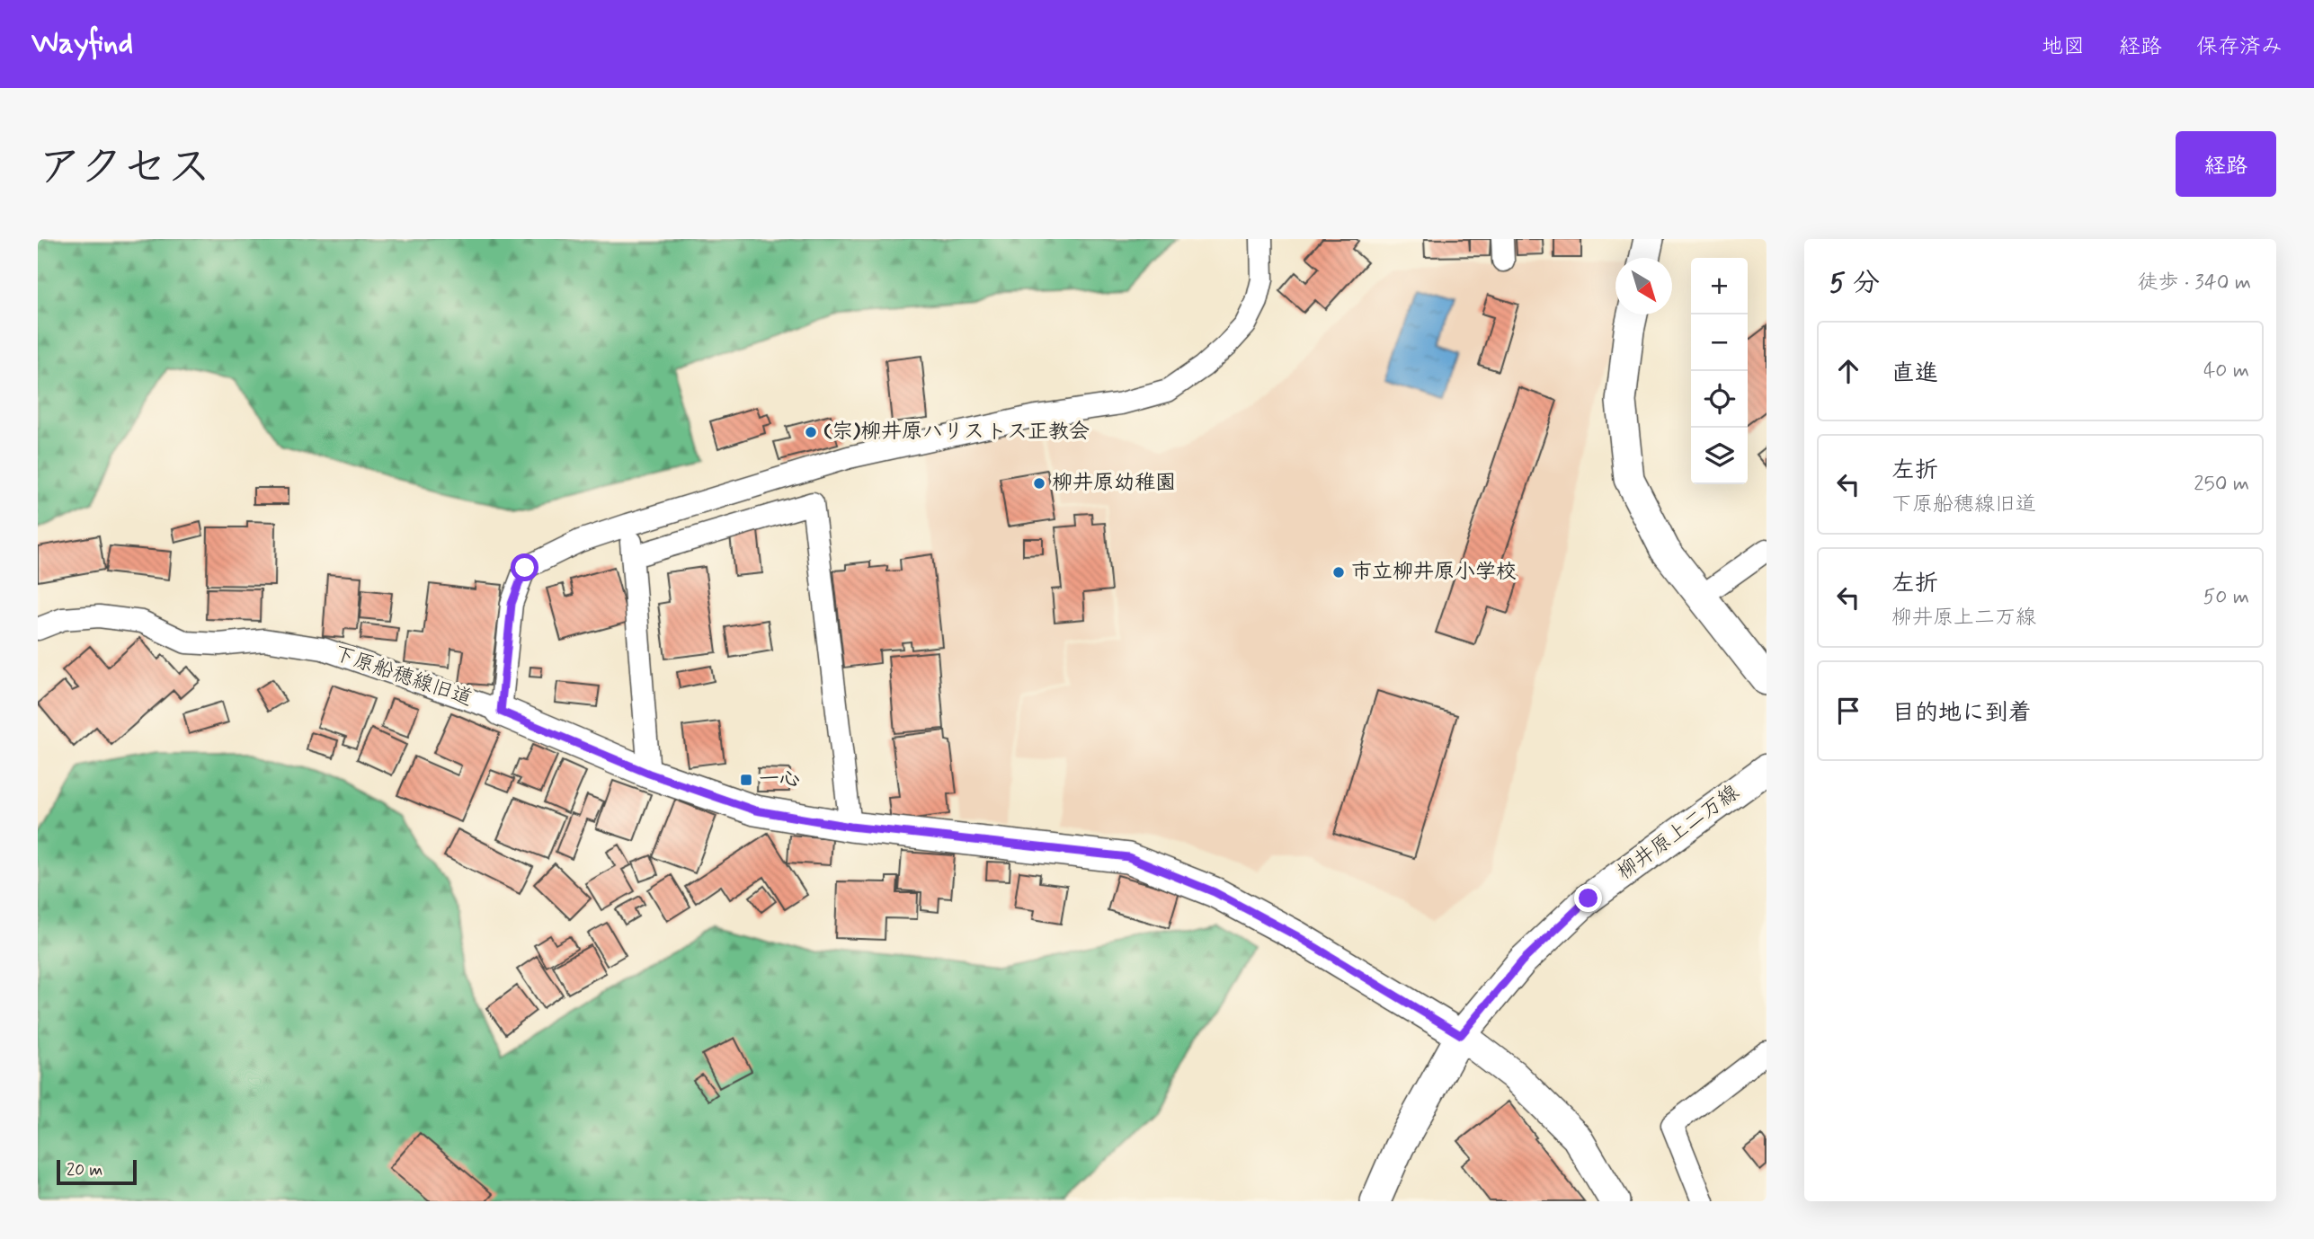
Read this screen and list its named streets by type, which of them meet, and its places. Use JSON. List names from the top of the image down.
{
  "streets": {
    "street": ["下原船穂線旧道", "柳井原上二万線"]
  },
  "crossings": [
    ["下原船穂線旧道", "柳井原上二万線"]
  ],
  "places": {
    "other": ["(宗)柳井原ハリストス正教会", "柳井原幼稚園", "市立柳井原小学校"],
    "transit": ["一心"]
  },
  "scale_bar": "20 m",
  "north": "bottom right",
  "page": {
    "header": "Wayfind",
    "nav": ["地図", "経路", "保存済み"],
    "title": "アクセス",
    "buttons": "経路",
    "heading": ["5 分", "徒歩 · 340 m"],
    "map_buttons": ["+", "−"],
    "list": [
      ["直進", "40 m"],
      ["左折", "下原船穂線旧道", "250 m"],
      ["左折", "柳井原上二万線", "50 m"],
      "目的地に到着"
    ],
    "scale": "20 m"
  }
}
